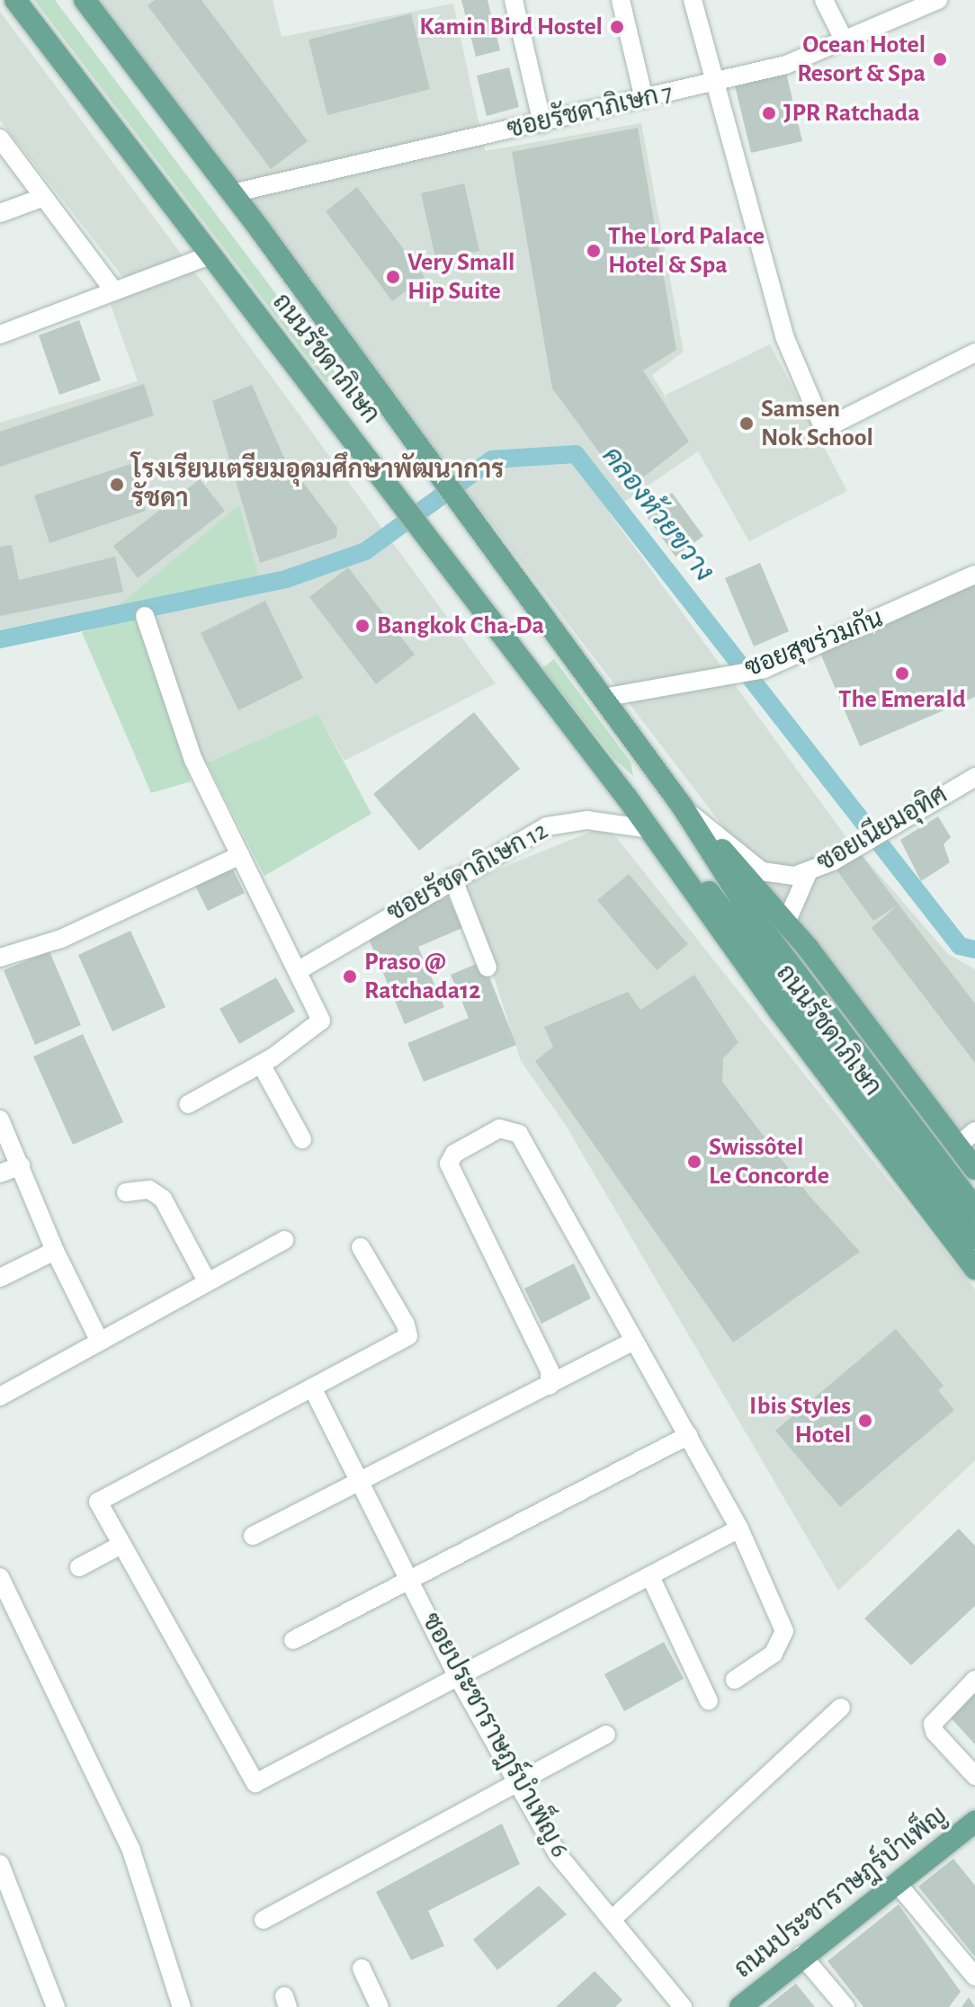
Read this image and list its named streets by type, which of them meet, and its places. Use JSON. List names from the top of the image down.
{
  "streets": {
    "main road": ["ถนนรัชดาภิเษก", "ถนนประชาราษฎร์บำเพ็ญ"],
    "street": [
      "ซอยรัชดาภิเษก 7",
      "ซอยสุขร่วมกัน",
      "ซอยเนียมอุทิศ",
      "ซอยรัชดาภิเษก 12",
      "ซอยประชาราษฎร์บำเพ็ญ 6"
    ]
  },
  "crossings": [
    ["ซอยรัชดาภิเษก 7", "ถนนรัชดาภิเษก"],
    ["ถนนรัชดาภิเษก", "ซอยสุขร่วมกัน"],
    ["ถนนรัชดาภิเษก", "ซอยเนียมอุทิศ"],
    ["ถนนรัชดาภิเษก", "ซอยรัชดาภิเษก 12"]
  ],
  "water": ["คลองห้วยขวาง"],
  "places": [
    "Kamin Bird Hostel",
    "Ocean Hotel Resort & Spa",
    "JPR Ratchada",
    "The Lord Palace Hotel & Spa",
    "Very Small Hip Suite",
    "Samsen Nok School",
    "โรงเรียนเตรียมอุดมศึกษาพัฒนาการ รัชดา",
    "Bangkok Cha-Da",
    "The Emerald",
    "Praso @ Ratchada12",
    "Swissôtel Le Concorde",
    "Ibis Styles Hotel"
  ]
}
